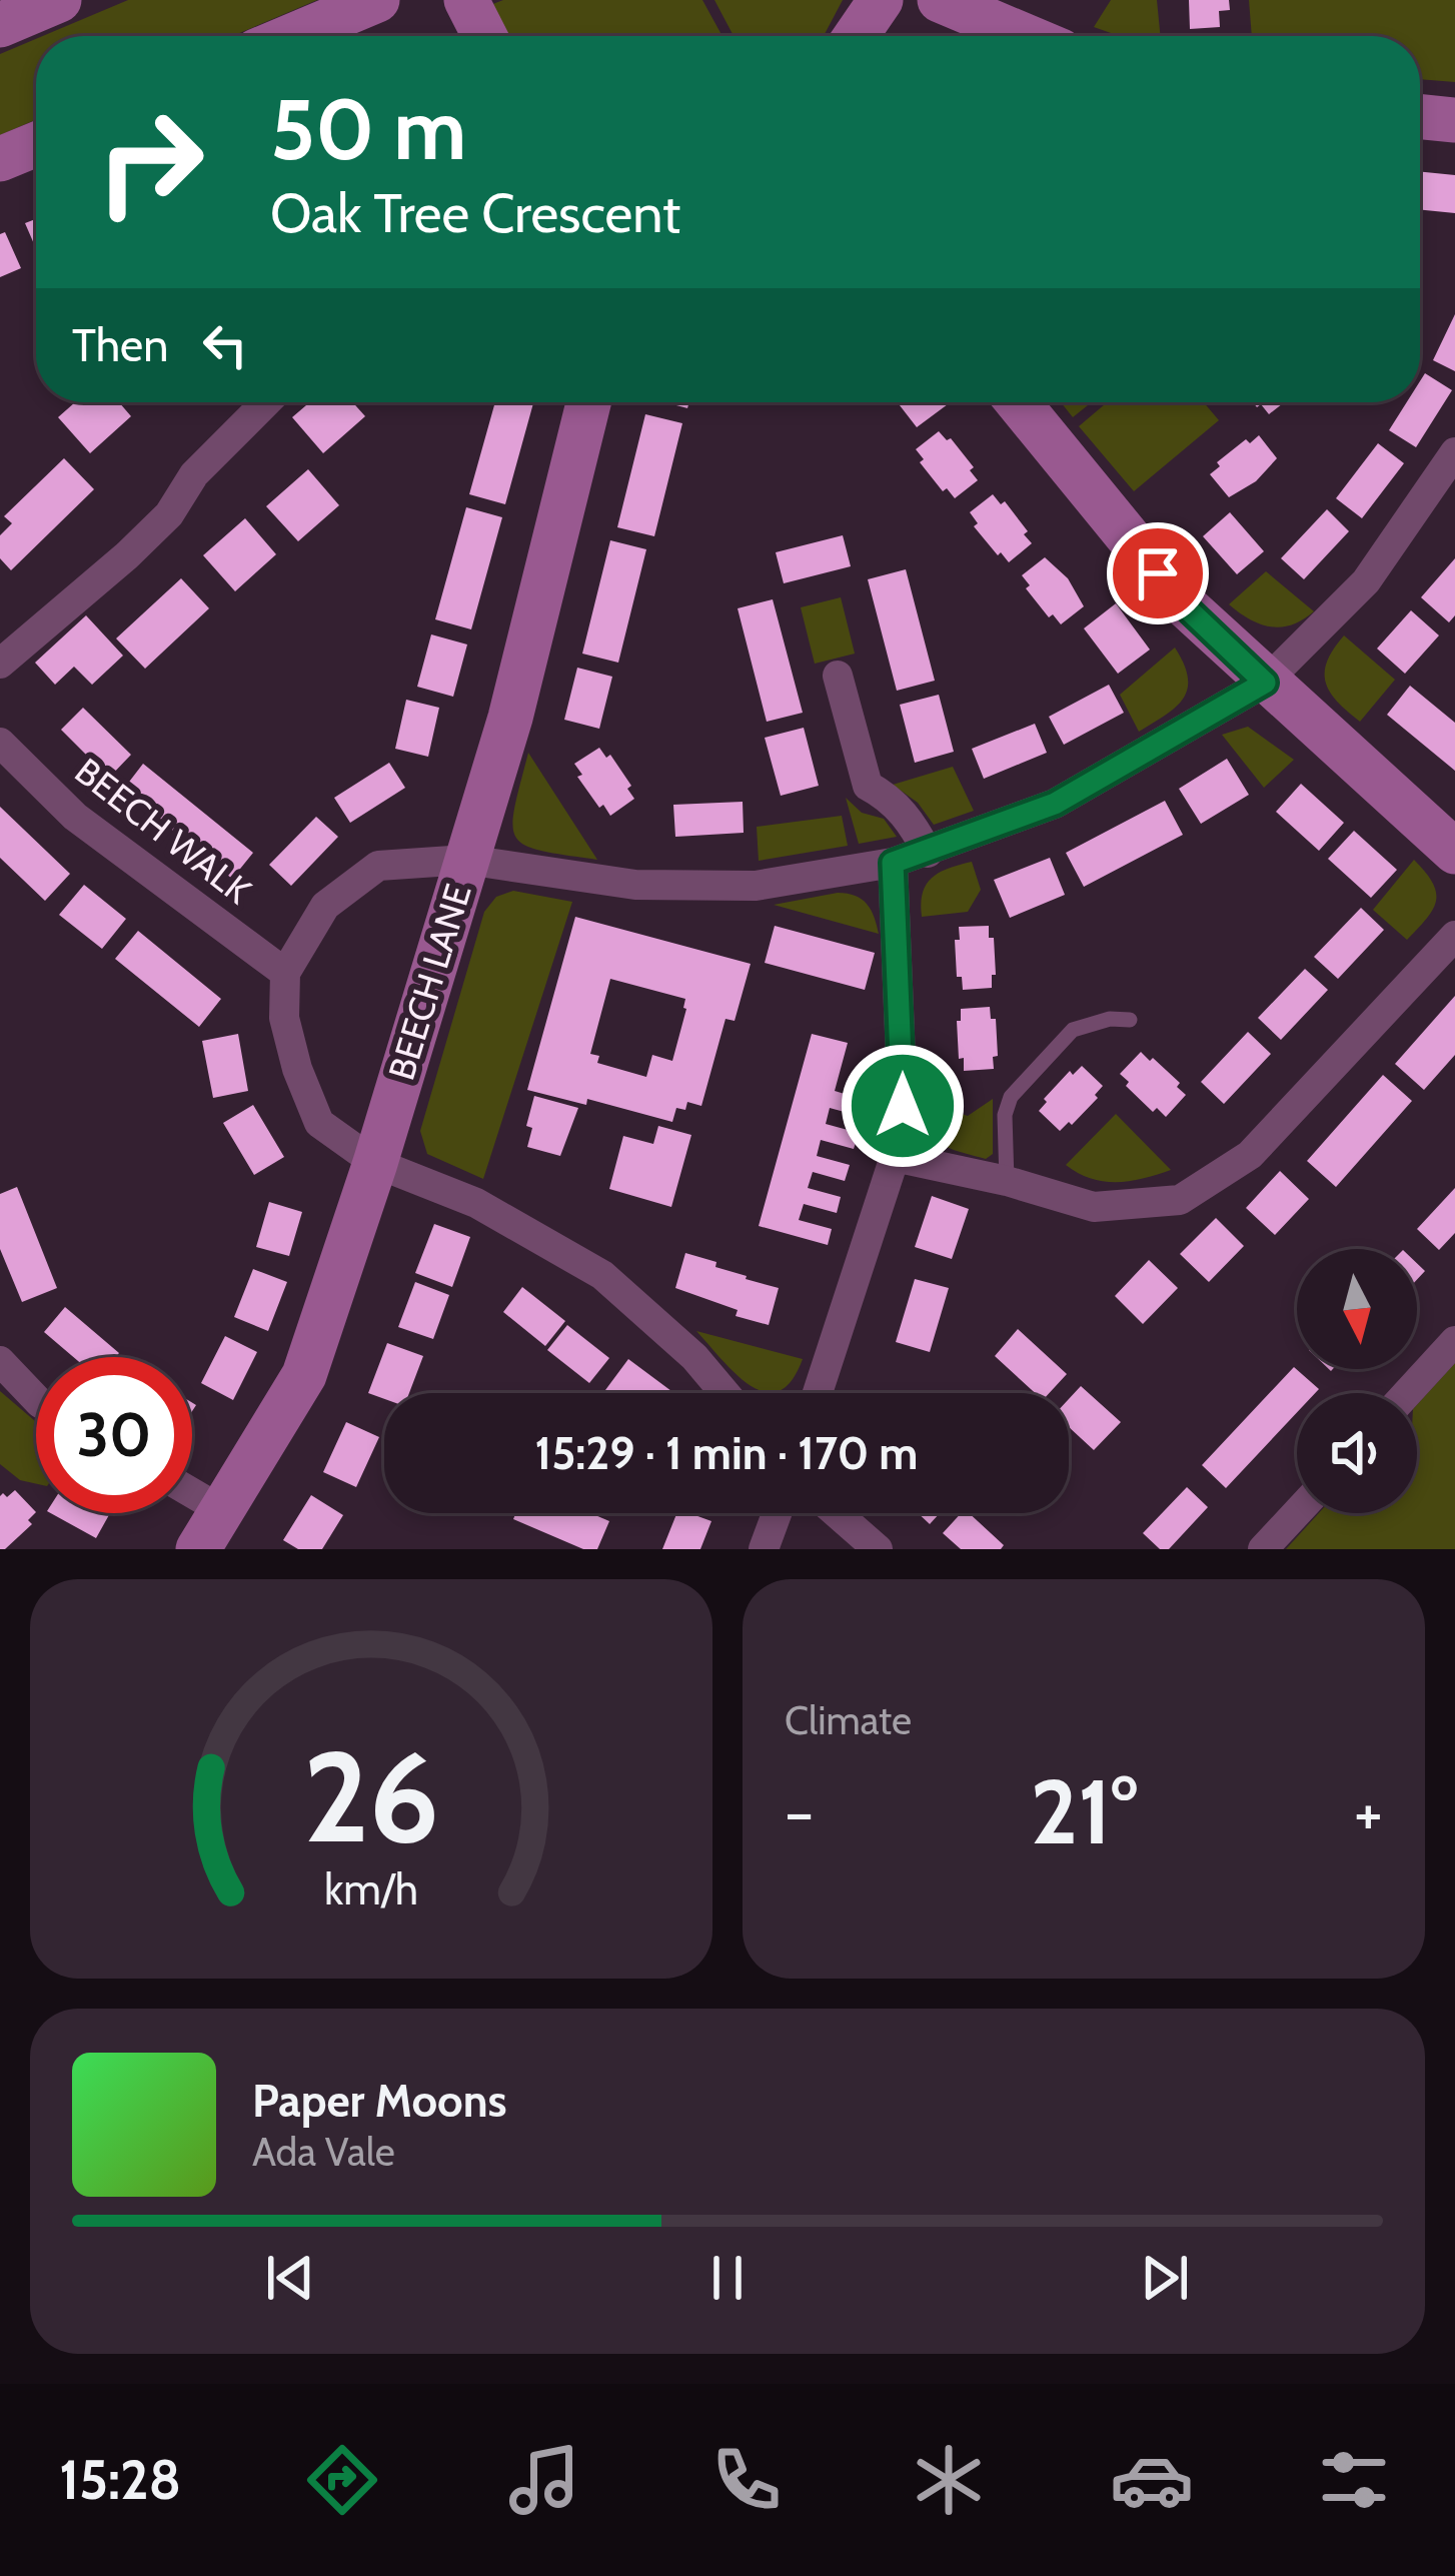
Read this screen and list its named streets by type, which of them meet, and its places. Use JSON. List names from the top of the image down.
{
  "streets": {
    "street": ["BEECH WALK", "BEECH LANE"]
  },
  "north": "bottom",
  "page": {
    "turn": ["50 m", "Oak Tree Crescent"],
    "then": "Then",
    "limit": "30",
    "trip": "15:29 · 1 min · 170 m",
    "tile": "Climate",
    "heat": ["−", "21°", "+"],
    "song": ["Paper Moons", "Ada Vale"],
    "tabs": "15:28",
    "gauge": ["26", "km/h"]
  }
}
